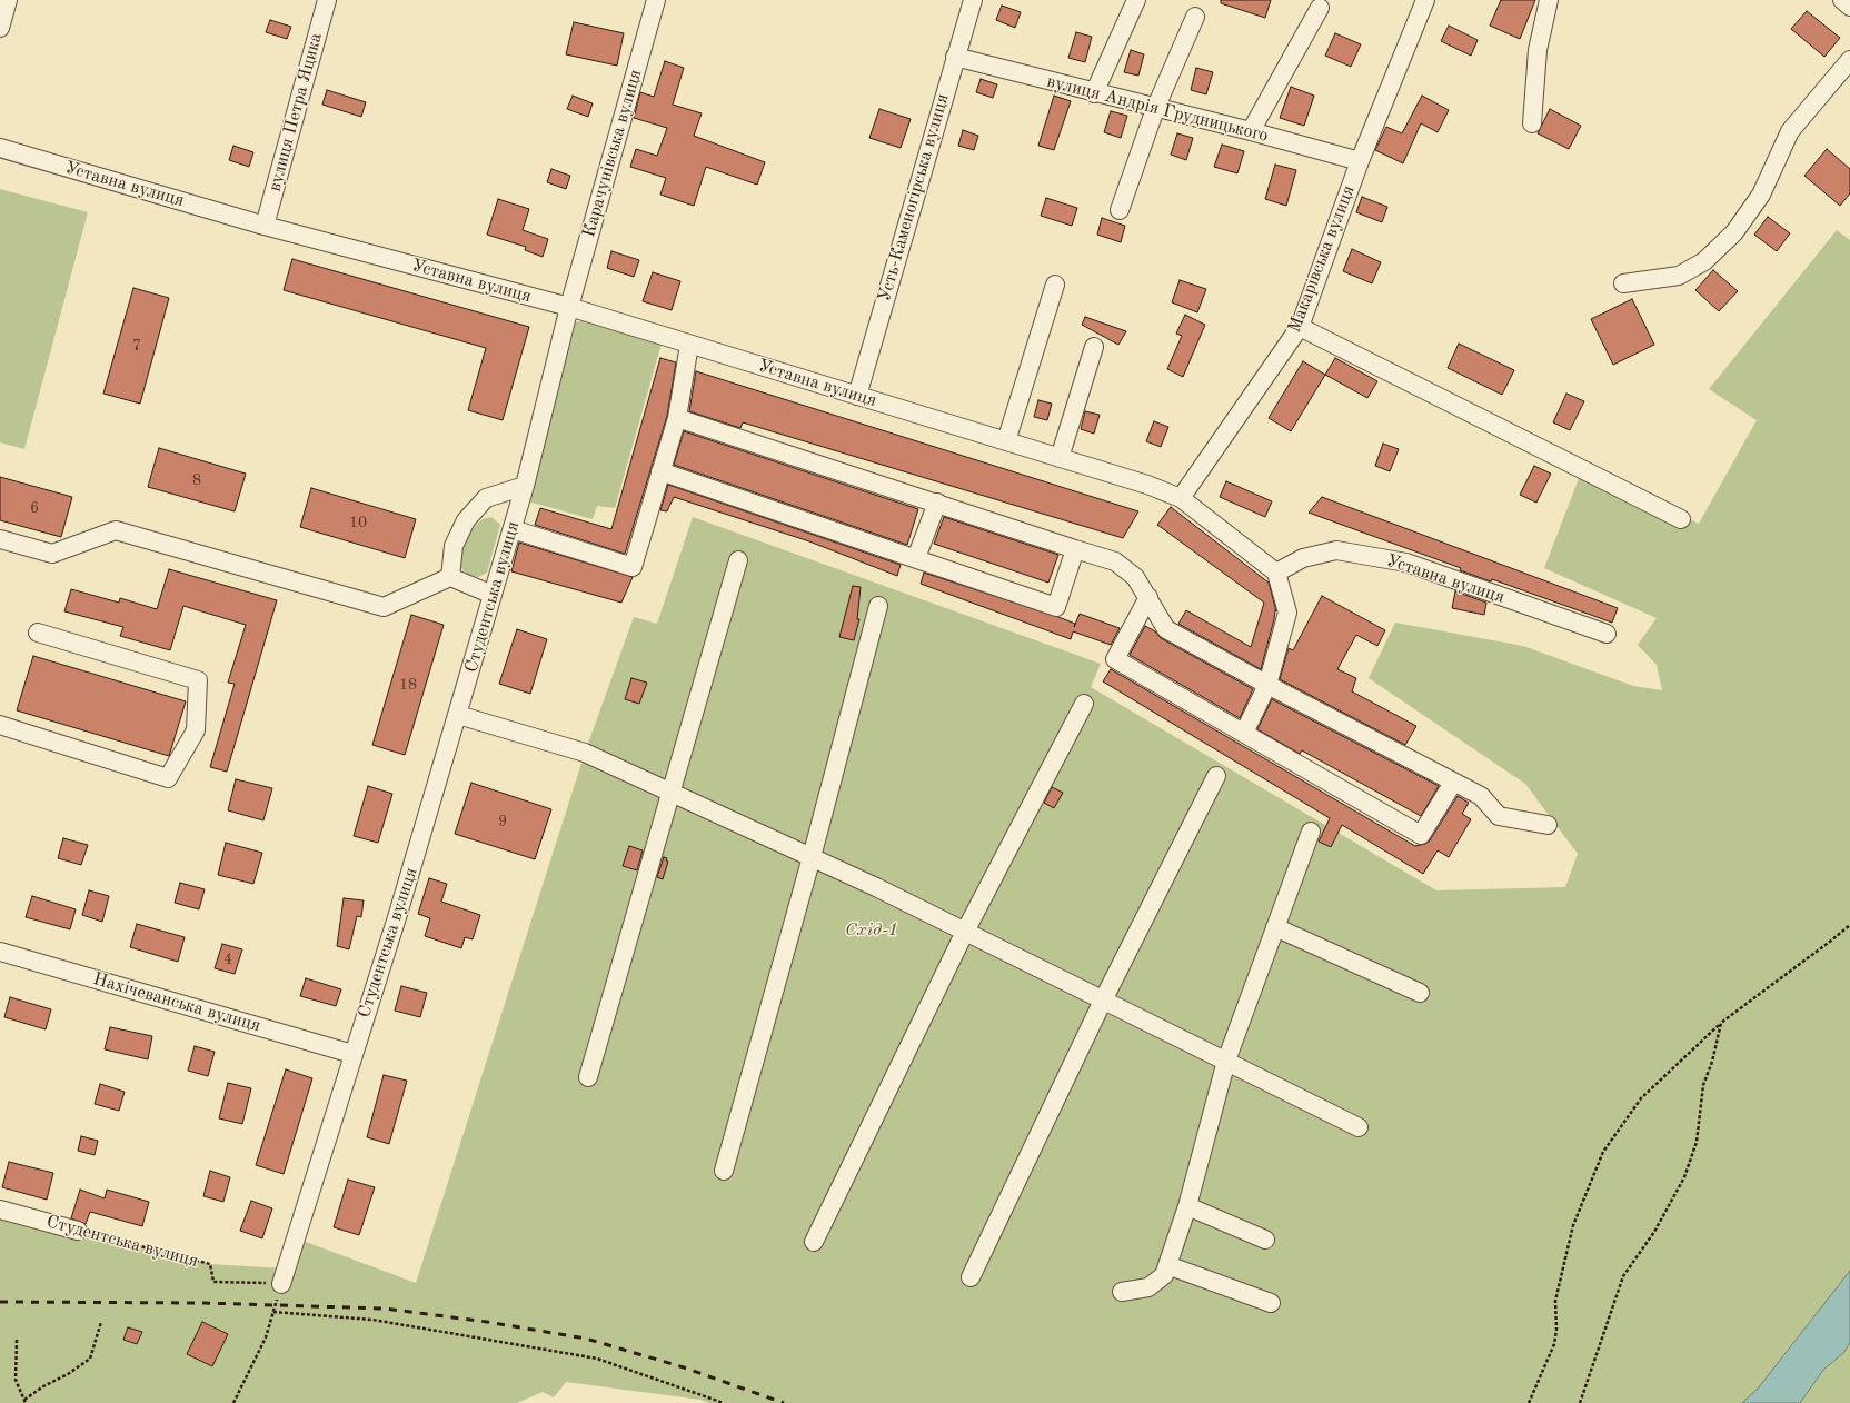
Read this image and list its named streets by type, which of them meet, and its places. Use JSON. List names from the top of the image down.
{
  "streets": {
    "street": [
      "вулиця Андрія Грудницького",
      "вулиця Петра Яцика",
      "Карачунівська вулиця",
      "Уставна вулиця",
      "Усть-Каменогірська вулиця",
      "Макарівська вулиця",
      "Студентська вулиця",
      "Нахічеванська вулиця"
    ]
  },
  "crossings": [
    ["вулиця Андрія Грудницького", "Усть-Каменогірська вулиця"],
    ["вулиця Андрія Грудницького", "Макарівська вулиця"],
    ["вулиця Петра Яцика", "Уставна вулиця"],
    ["Карачунівська вулиця", "Уставна вулиця"],
    ["Карачунівська вулиця", "Студентська вулиця"],
    ["Уставна вулиця", "Усть-Каменогірська вулиця"],
    ["Уставна вулиця", "Макарівська вулиця"],
    ["Уставна вулиця", "Студентська вулиця"],
    ["Студентська вулиця", "Нахічеванська вулиця"]
  ],
  "parks": ["Схід-1"],
  "house_numbers": [
    "7",
    "8",
    "6",
    "10",
    "18",
    "9",
    "4"
  ]
}
